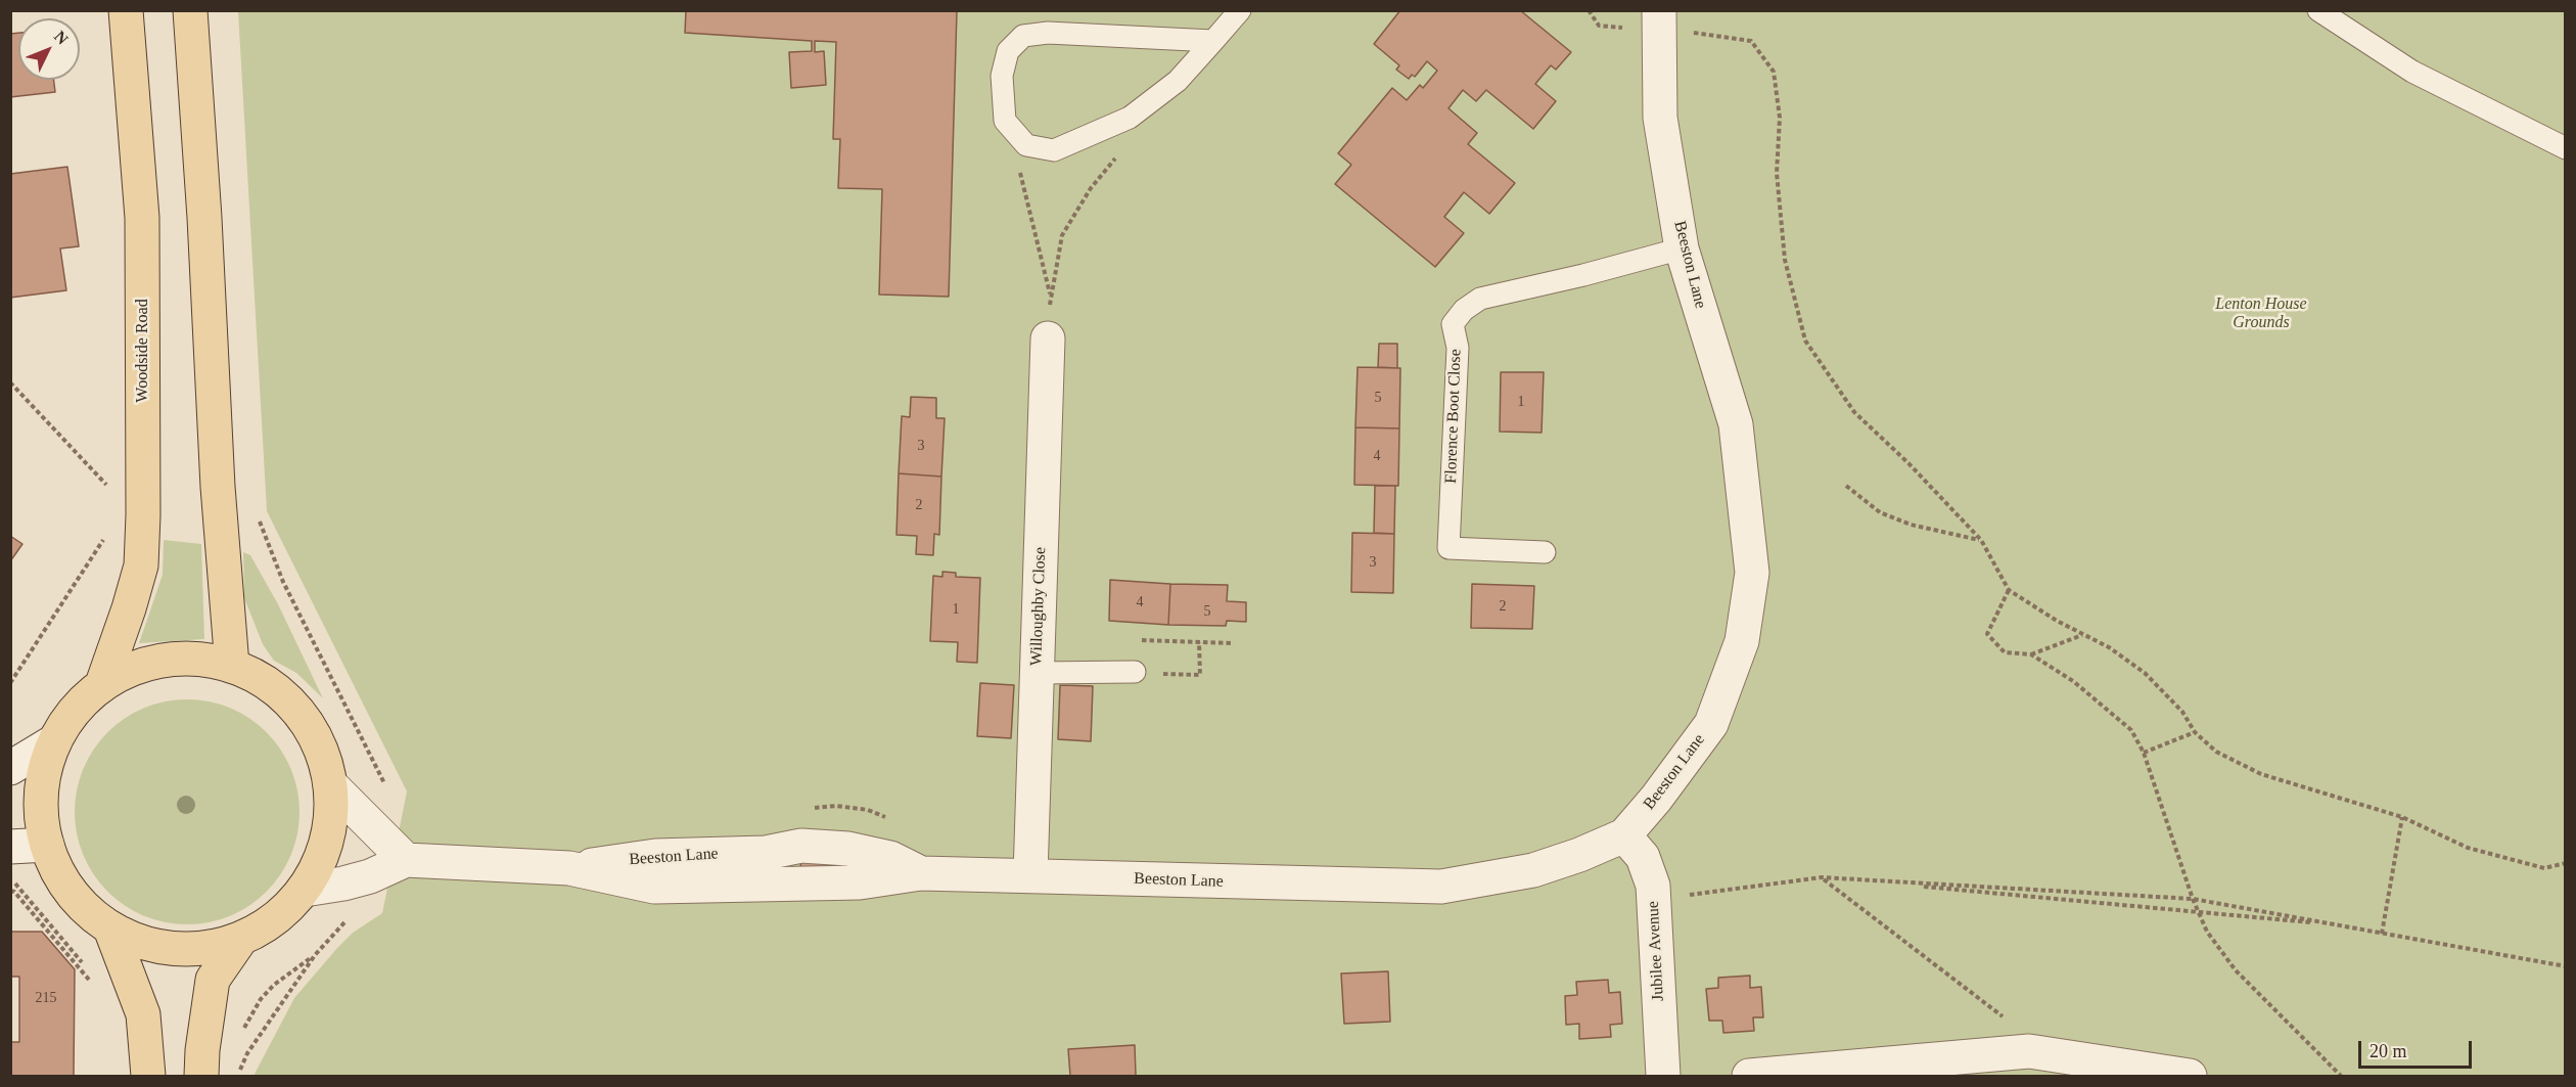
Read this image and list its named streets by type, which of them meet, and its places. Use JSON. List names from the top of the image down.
{
  "streets": {
    "main road": ["Woodside Road"],
    "street": ["Beeston Lane", "Willoughby Close", "Jubilee Avenue"],
    "lane": ["Florence Boot Close"]
  },
  "crossings": [
    ["Beeston Lane", "Florence Boot Close"],
    ["Beeston Lane", "Willoughby Close"],
    ["Beeston Lane", "Jubilee Avenue"]
  ],
  "parks": ["Lenton House Grounds"],
  "house_numbers": [
    "5",
    "1",
    "3",
    "4",
    "2",
    "3",
    "4",
    "2",
    "1",
    "5",
    "215"
  ],
  "scale_bar": "20 m",
  "north": "top right"
}
